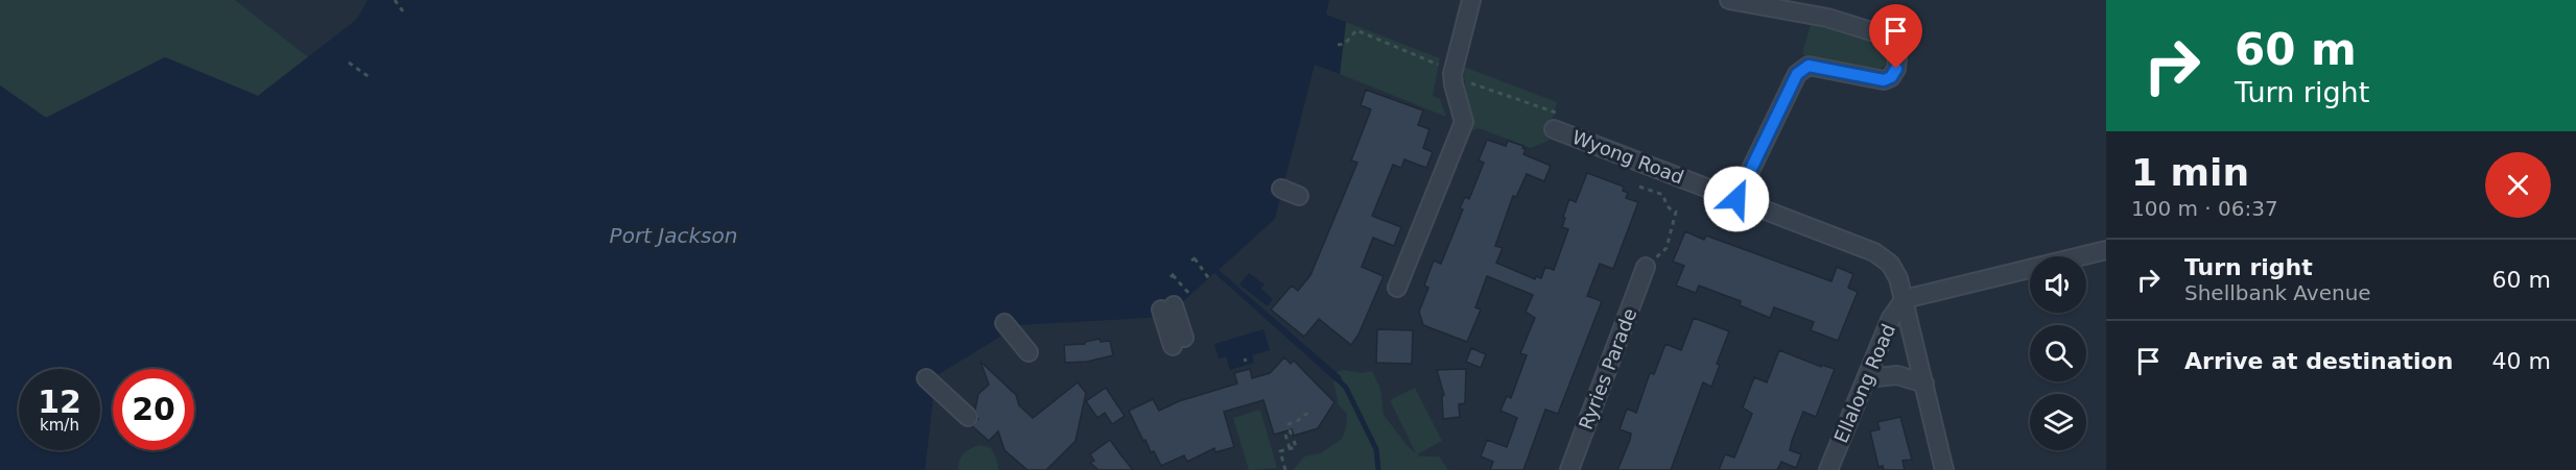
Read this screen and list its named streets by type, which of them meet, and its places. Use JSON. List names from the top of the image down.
{
  "streets": {
    "street": ["Wyong Road", "Ryries Parade", "Ellalong Road"]
  },
  "crossings": [
    ["Wyong Road", "Ellalong Road"]
  ],
  "water": ["Port Jackson"],
  "page": {
    "turn": ["60 m", "Turn right"],
    "heading": ["1 min", "100 m · 06:37"],
    "list": [
      {
        "name": "Turn right",
        "note": "Shellbank Avenue",
        "value": "60 m"
      },
      {
        "name": "Arrive at destination",
        "value": "40 m"
      }
    ],
    "speed": "12 km/h",
    "limit": "20"
  }
}
